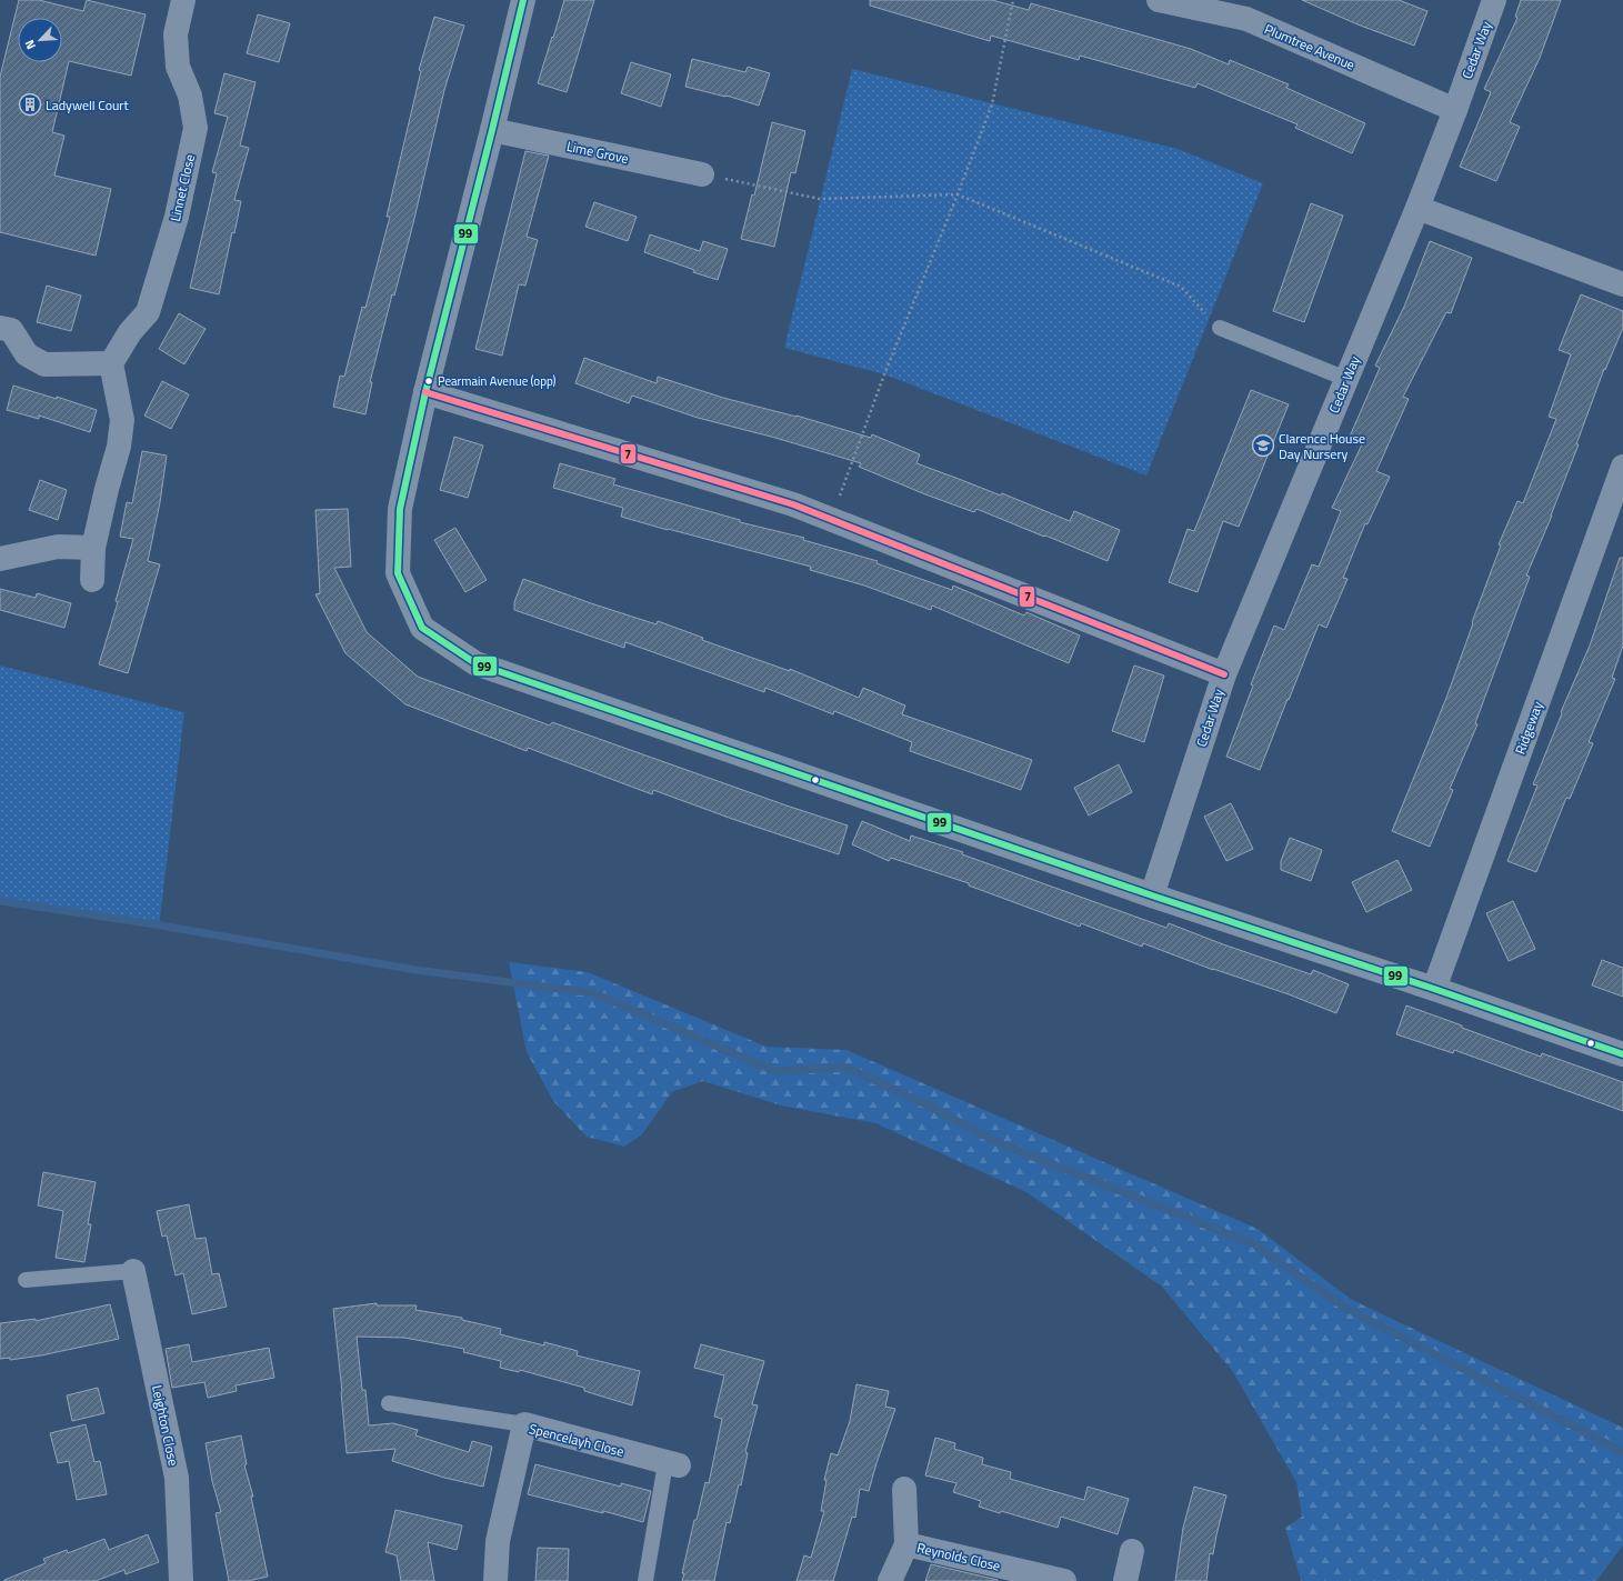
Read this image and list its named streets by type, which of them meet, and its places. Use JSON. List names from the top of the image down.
{
  "streets": {
    "street": [
      "Plumtree Avenue",
      "Cedar Way",
      "Lime Grove",
      "Linnet Close",
      "Ridgeway",
      "Leighton Close",
      "Spencelayh Close",
      "Reynolds Close"
    ]
  },
  "crossings": [
    ["Plumtree Avenue", "Cedar Way"]
  ],
  "places": {
    "building": ["Ladywell Court"],
    "other": ["Pearmain Avenue (opp)"],
    "school or university": ["Clarence House Day Nursery"]
  },
  "lines": ["transit line 99", "transit line 7"],
  "north": "bottom left"
}
